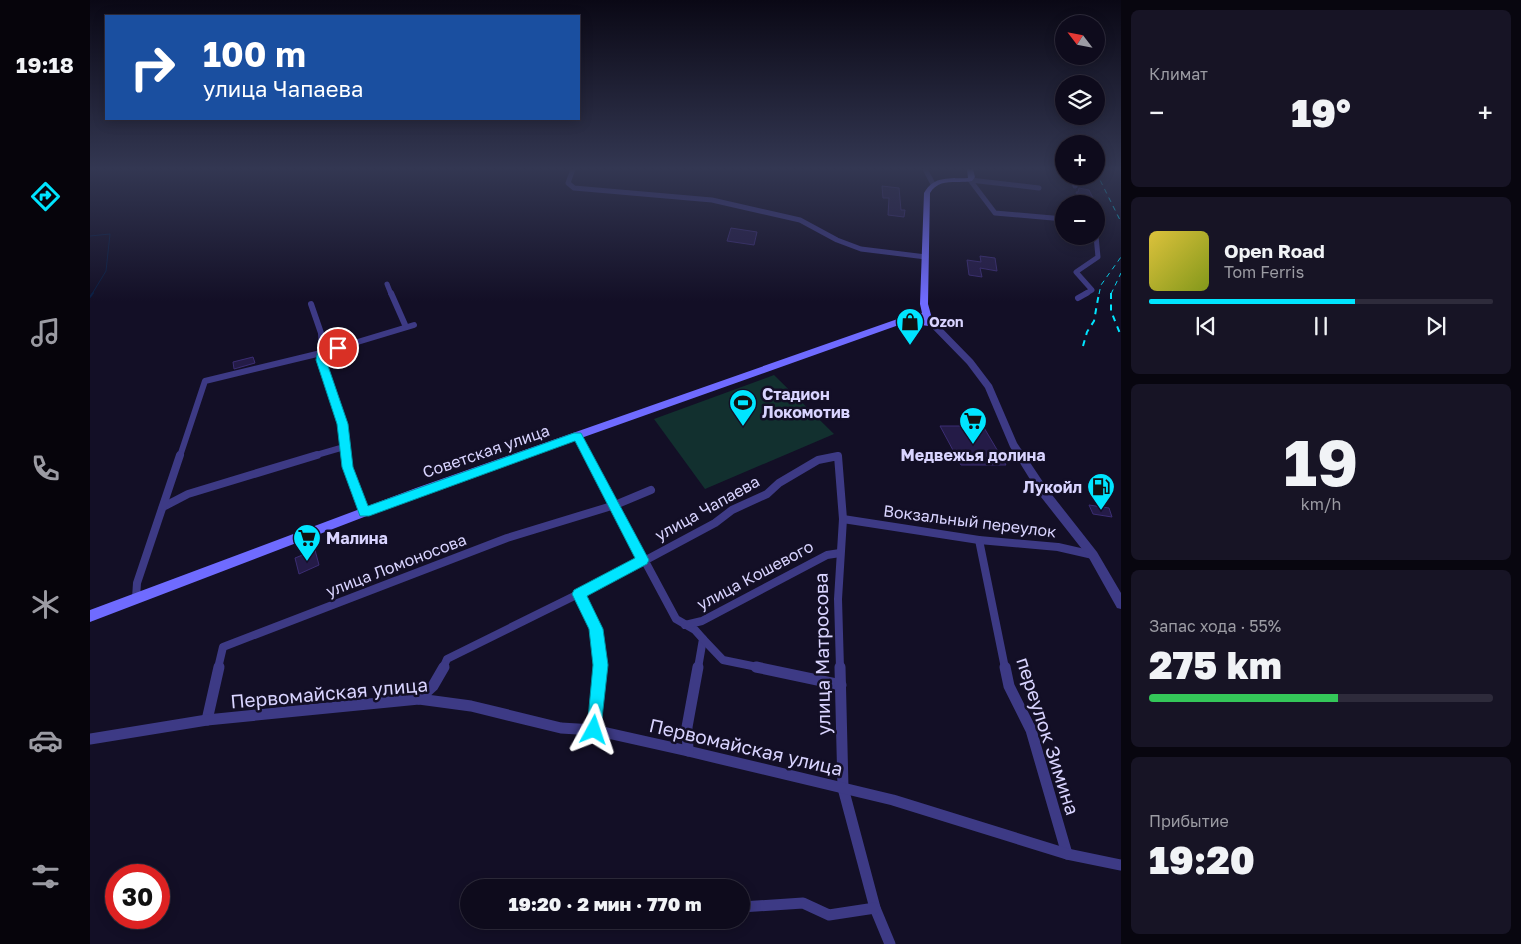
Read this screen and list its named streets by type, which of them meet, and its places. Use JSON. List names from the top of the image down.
{
  "streets": {
    "main road": ["Советская улица"],
    "street": [
      "улица Чапаева",
      "Вокзальный переулок",
      "улица Ломоносова",
      "улица Кошевого",
      "улица Матросова",
      "Первомайская улица",
      "переулок Зимина"
    ]
  },
  "crossings": [
    ["улица Чапаева", "улица Матросова"],
    ["улица Чапаева", "Первомайская улица"],
    ["Вокзальный переулок", "улица Матросова"],
    ["Вокзальный переулок", "переулок Зимина"],
    ["улица Ломоносова", "Первомайская улица"],
    ["улица Кошевого", "улица Матросова"],
    ["улица Матросова", "Первомайская улица"],
    ["Первомайская улица", "переулок Зимина"]
  ],
  "places": {
    "shop": ["Ozon"],
    "sports": ["Стадион Локомотив"],
    "supermarket": ["Медвежья долина", "Малина"],
    "fuel station": ["Лукойл"]
  },
  "north": "top left",
  "page": {
    "tabs": "19:18",
    "tile": [
      "Климат",
      ["19", "km/h"],
      ["Запас хода · 55%", "275 km"],
      ["Прибытие", "19:20"]
    ],
    "map_buttons": ["+", "−"],
    "turn": ["100 m", "улица Чапаева"],
    "heat": ["−", "19°", "+"],
    "song": ["Open Road", "Tom Ferris"],
    "limit": "30",
    "trip": "19:20 · 2 мин · 770 m"
  }
}
